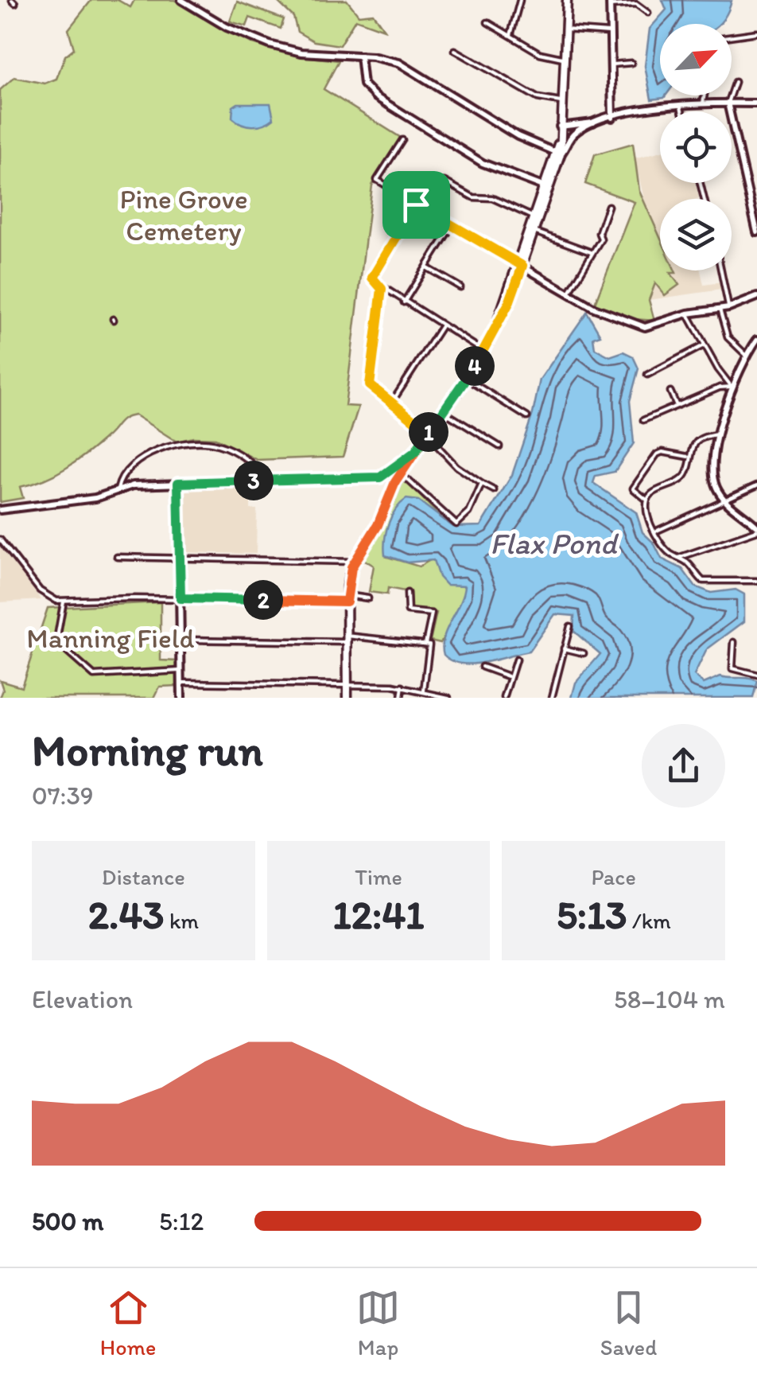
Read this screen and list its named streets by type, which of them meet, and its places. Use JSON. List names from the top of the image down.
{
  "water": ["Flax Pond"],
  "parks": ["Pine Grove Cemetery", "Manning Field"],
  "north": "top right",
  "page": {
    "pins": [
      "4",
      "1",
      "3",
      "2"
    ],
    "heading": ["Morning run", "07:39"],
    "stats": [
      ["Distance", "2.43 km"],
      ["Time", "12:41"],
      ["Pace", "5:13 /km"]
    ],
    "chart": ["Elevation", "58–104 m"],
    "list": [
      {
        "name": "500 m",
        "note": "5:12"
      }
    ],
    "tabs": ["Home", "Map", "Saved"]
  }
}
